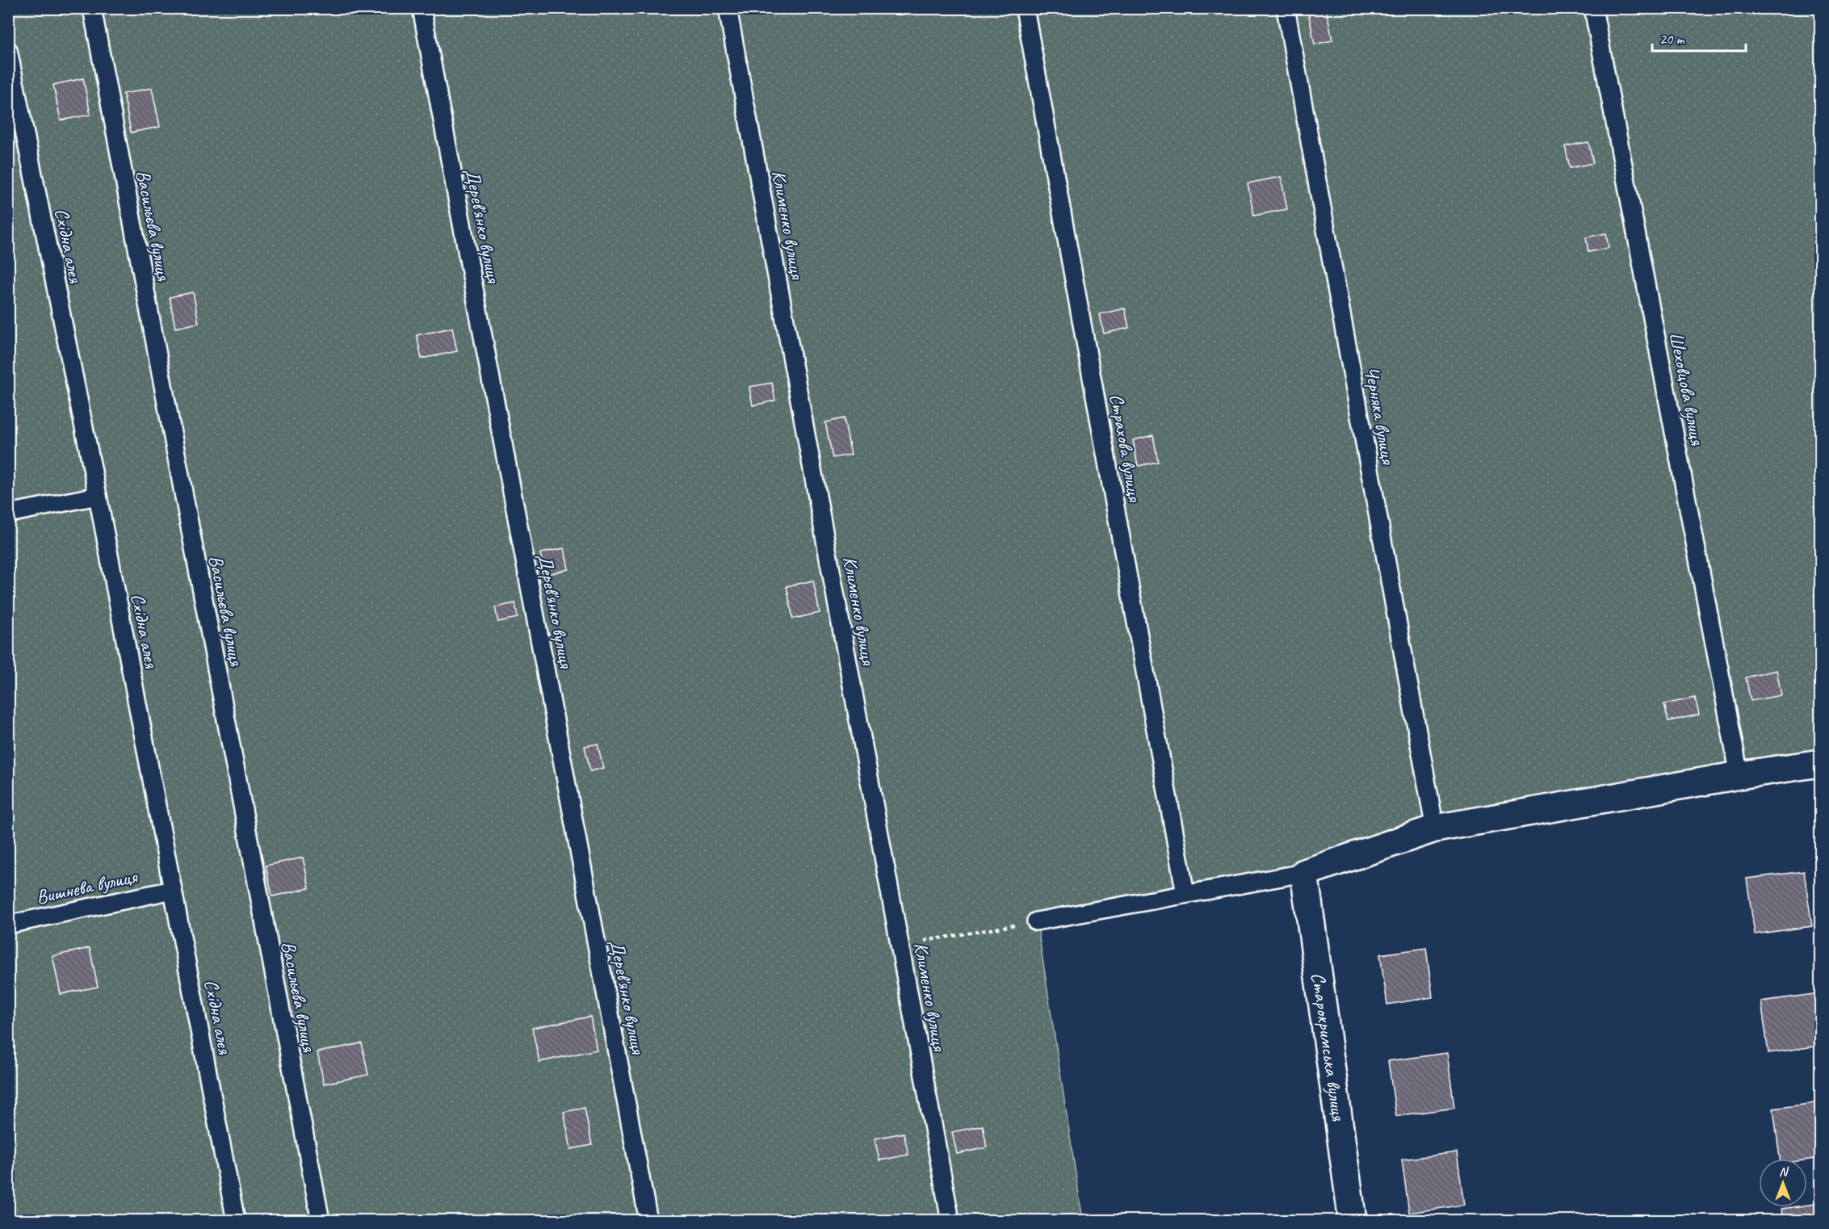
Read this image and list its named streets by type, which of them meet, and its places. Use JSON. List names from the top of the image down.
{
  "streets": {
    "street": ["Старокримська вулиця"],
    "lane": [
      "Клименко вулиця",
      "Васильєва вулиця",
      "Дерев'янко вулиця",
      "Східна алея",
      "Шеховцова вулиця",
      "Черняка вулиця",
      "Страхова вулиця",
      "Вишнева вулиця"
    ]
  },
  "crossings": [
    ["Східна алея", "Вишнева вулиця"]
  ],
  "scale_bar": "20 m",
  "north": "top"
}
